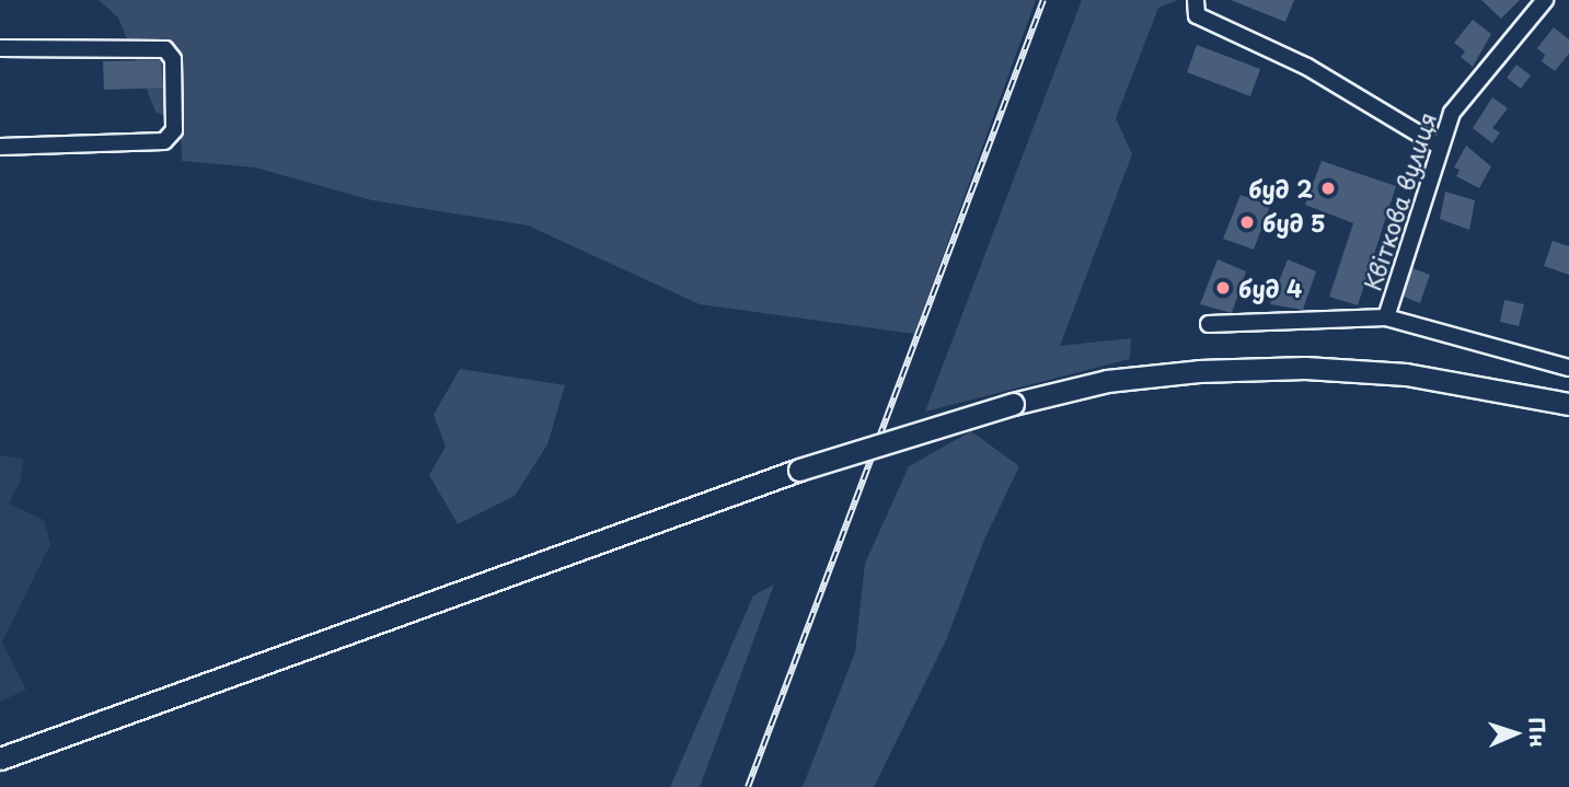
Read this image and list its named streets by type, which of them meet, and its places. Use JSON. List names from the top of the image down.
{
  "streets": {
    "street": ["Квіткова вулиця"]
  },
  "places": ["буд 2", "буд 5", "буд 4"],
  "north": "right"
}
